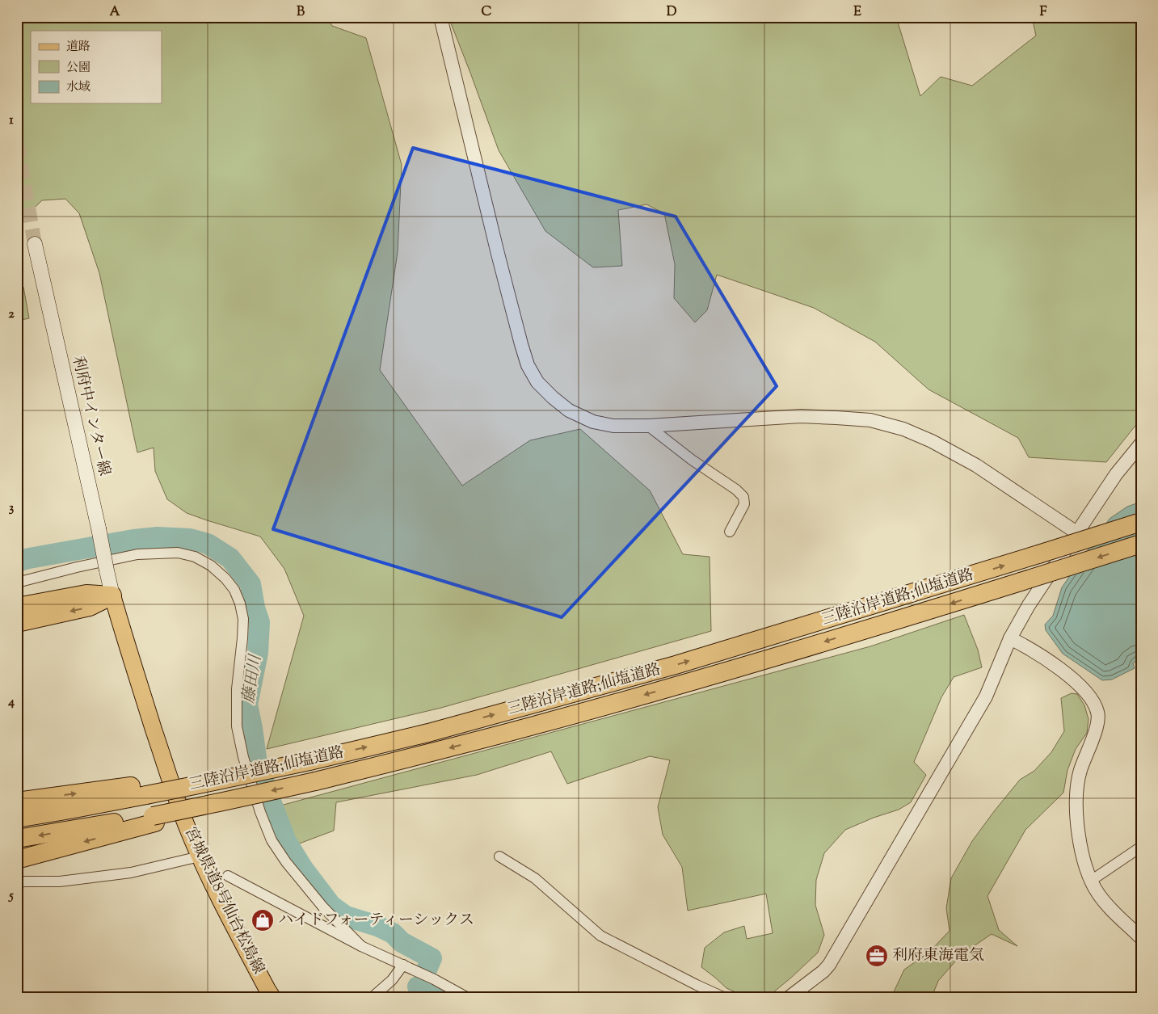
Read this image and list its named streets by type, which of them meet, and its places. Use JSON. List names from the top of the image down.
{
  "streets": {
    "highway": ["三陸沿岸道路;仙塩道路"],
    "main road": ["利府中インター線", "宮城県道8号仙台松島線"]
  },
  "crossings": [
    ["利府中インター線", "宮城県道8号仙台松島線"]
  ],
  "water": ["藤田川"],
  "places": {
    "shop": ["ハイドフォーティーシックス"],
    "office": ["利府東海電気"]
  },
  "legend": ["道路", "公園", "水域"],
  "grid": {
    "columns": [
      "A",
      "B",
      "C",
      "D",
      "E",
      "F"
    ],
    "rows": [
      "1",
      "2",
      "3",
      "4",
      "5"
    ]
  }
}
